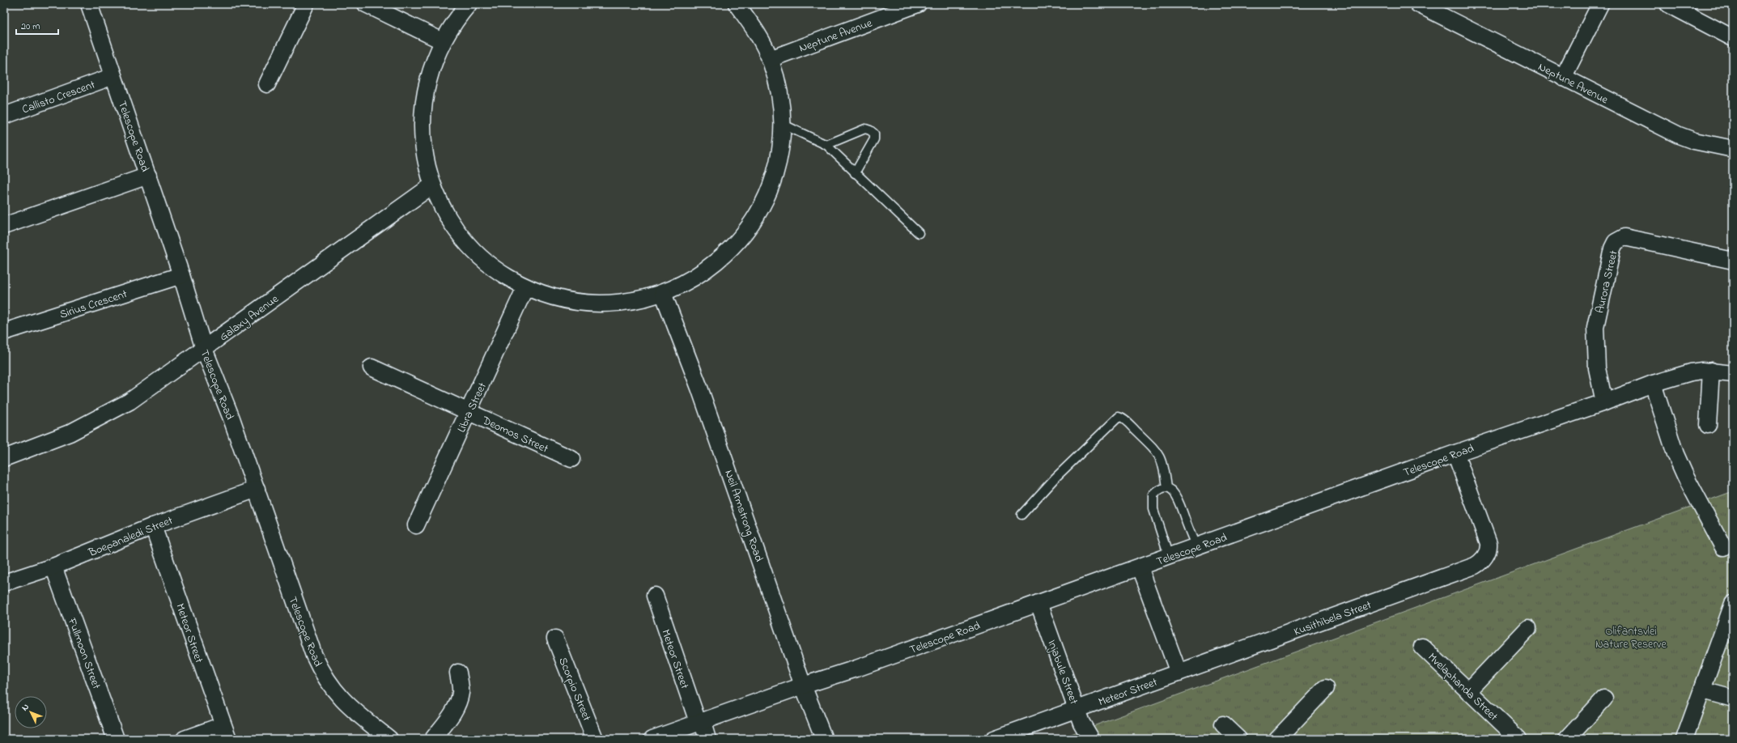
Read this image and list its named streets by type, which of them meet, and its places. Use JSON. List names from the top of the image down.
{
  "streets": {
    "street": [
      "Neptune Avenue",
      "Callisto Crescent",
      "Telescope Road",
      "Aurora Street",
      "Sirius Crescent",
      "Galaxy Avenue",
      "Libra Street",
      "Deomos Street",
      "Neil Armstrong Road",
      "Boepanaledi Street",
      "Kusithibela Street",
      "Meteor Street",
      "Fullmoon Street",
      "Injabule Street",
      "Mvelaphanda Street",
      "Scorpio Street"
    ]
  },
  "crossings": [
    ["Callisto Crescent", "Telescope Road"],
    ["Telescope Road", "Aurora Street"],
    ["Telescope Road", "Sirius Crescent"],
    ["Telescope Road", "Galaxy Avenue"],
    ["Telescope Road", "Neil Armstrong Road"],
    ["Telescope Road", "Boepanaledi Street"],
    ["Telescope Road", "Kusithibela Street"],
    ["Telescope Road", "Meteor Street"],
    ["Telescope Road", "Injabule Street"],
    ["Libra Street", "Deomos Street"],
    ["Boepanaledi Street", "Meteor Street"],
    ["Boepanaledi Street", "Fullmoon Street"],
    ["Kusithibela Street", "Meteor Street"],
    ["Meteor Street", "Injabule Street"]
  ],
  "parks": ["Olifantsvlei Nature Reserve"],
  "scale_bar": "20 m",
  "north": "top left"
}
